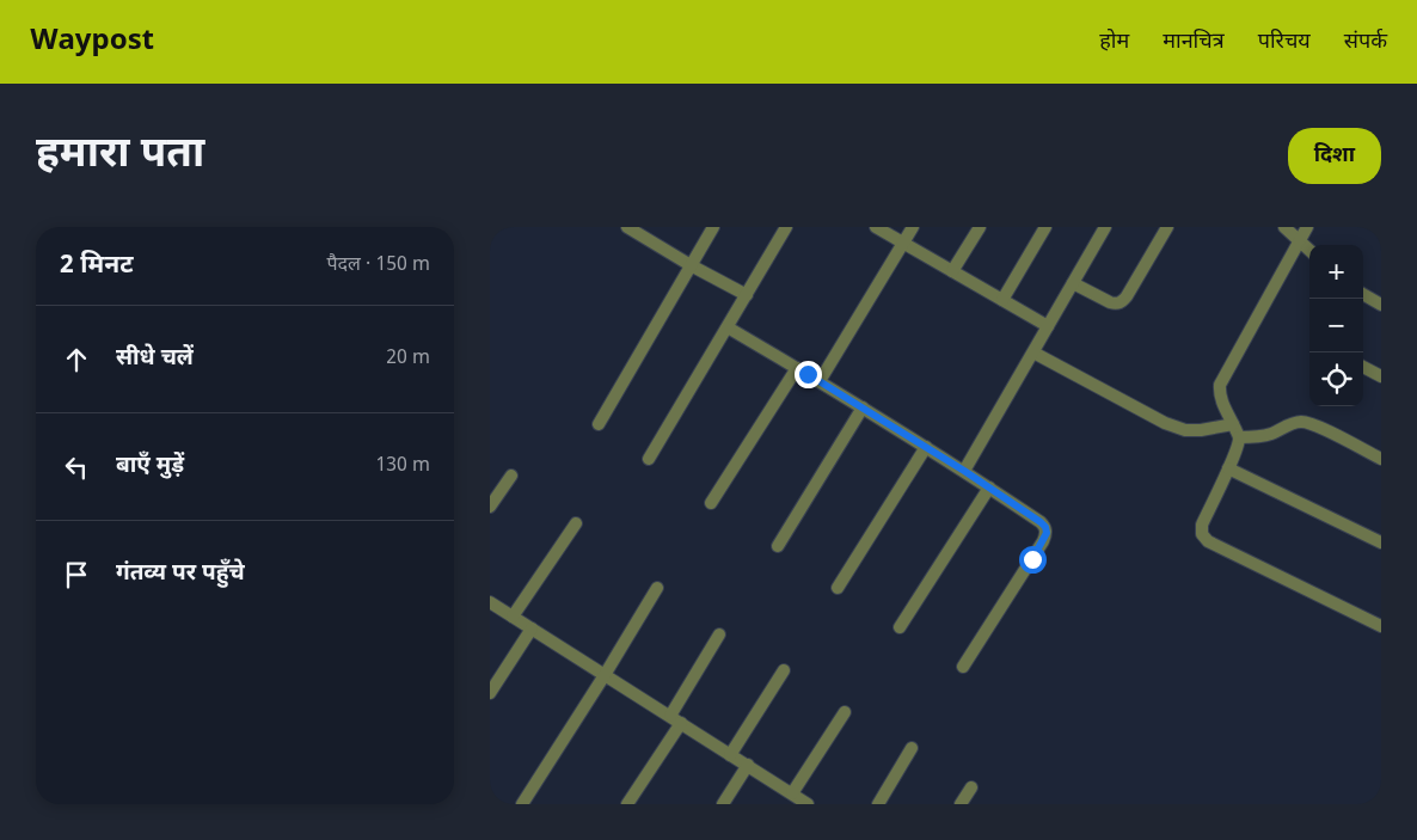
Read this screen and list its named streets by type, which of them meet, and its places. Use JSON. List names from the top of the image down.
{
  "page": {
    "header": "Waypost",
    "nav": [
      "होम",
      "मानचित्र",
      "परिचय",
      "संपर्क"
    ],
    "buttons": "दिशा",
    "title": "हमारा पता",
    "heading": ["2 मिनट", "पैदल · 150 m"],
    "map_buttons": ["+", "−"],
    "list": [
      ["सीधे चलें", "20 m"],
      ["बाएँ मुड़ें", "130 m"],
      "गंतव्य पर पहुँचे"
    ]
  }
}
